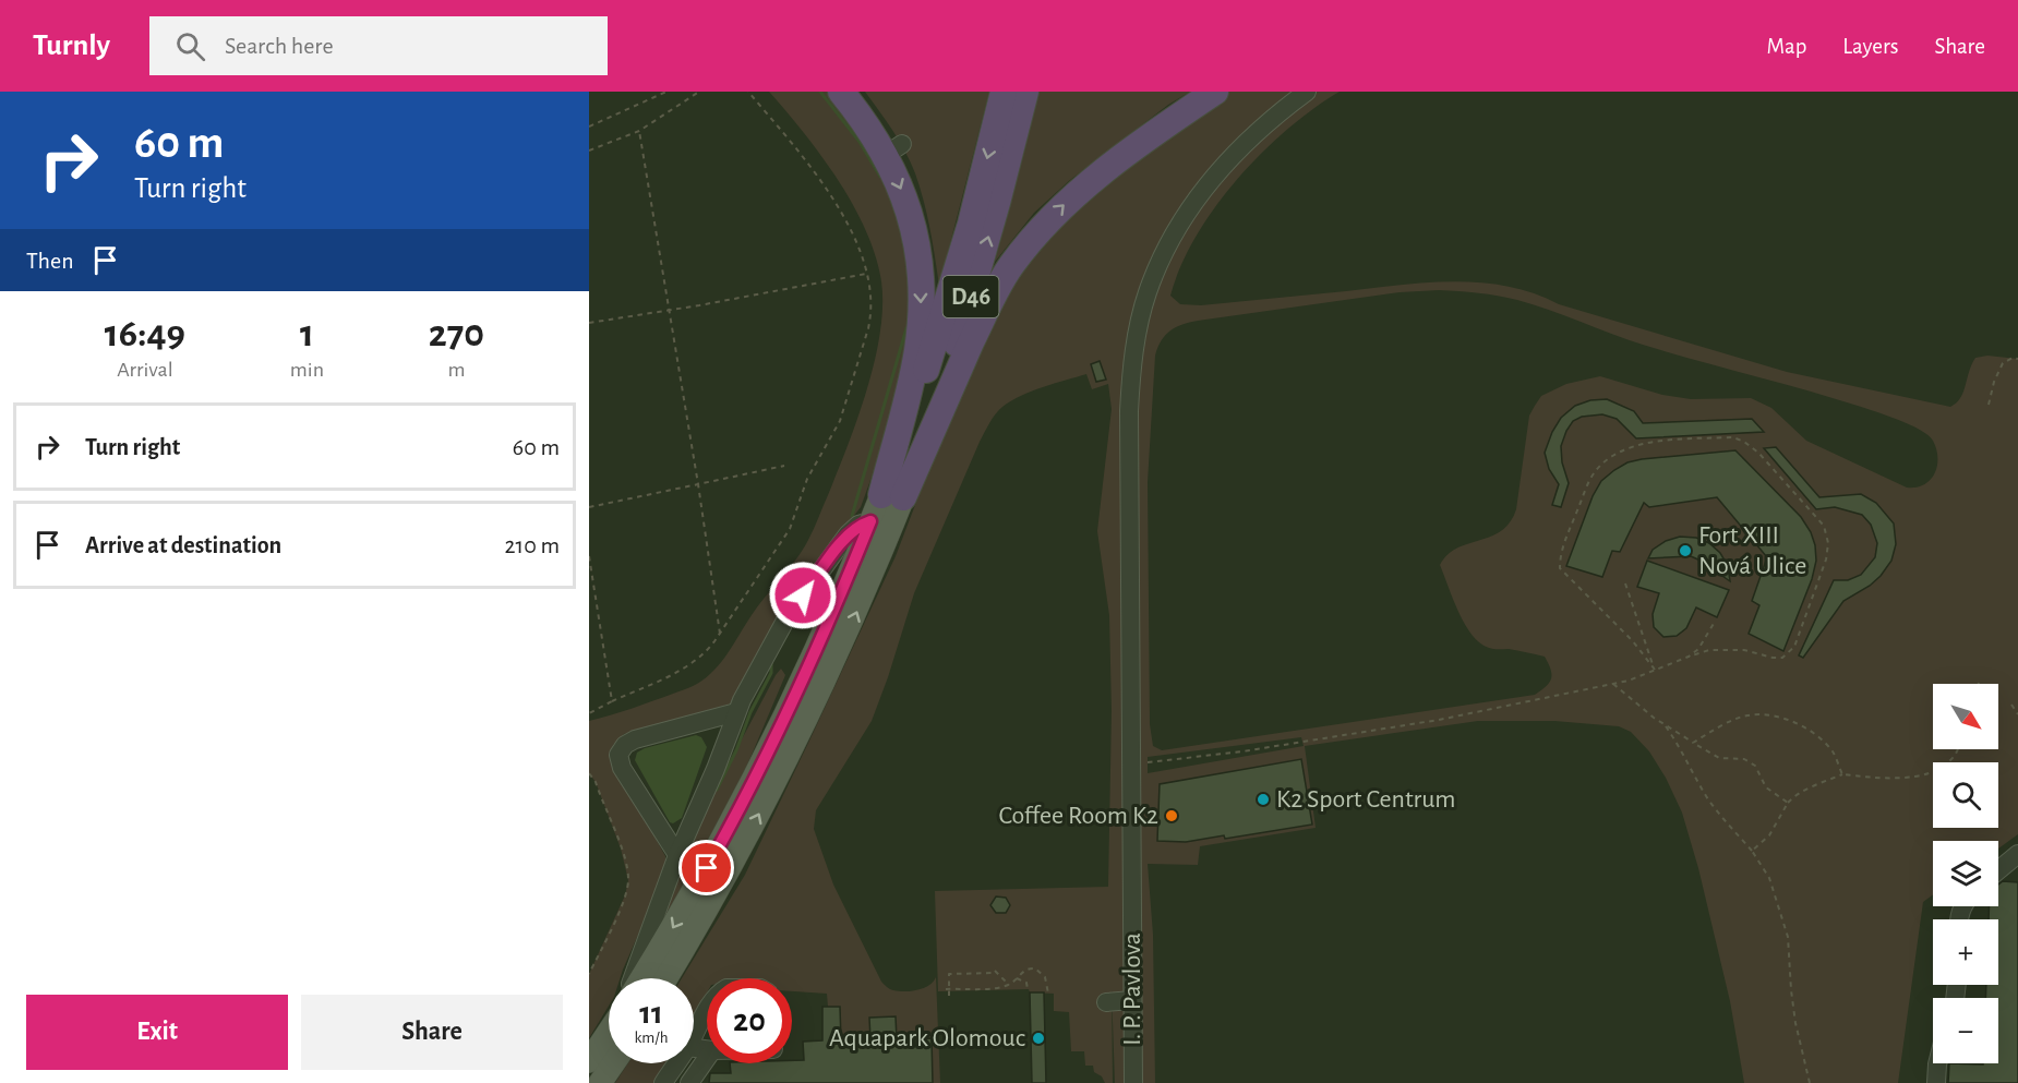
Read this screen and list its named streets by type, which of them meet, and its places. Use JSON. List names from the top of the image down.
{
  "streets": {
    "highway": ["D46"],
    "street": ["I. P. Pavlova"]
  },
  "places": [
    "Fort XIII Nová Ulice",
    "K2 Sport Centrum",
    "Coffee Room K2",
    "Aquapark Olomouc"
  ],
  "north": "bottom right",
  "page": {
    "header": "Turnly",
    "search": "Search here",
    "nav": ["Map", "Layers", "Share"],
    "turn": ["60 m", "Turn right"],
    "then": "Then",
    "eta": [
      "16:49",
      "Arrival",
      "1",
      "min",
      "270",
      "m"
    ],
    "list": [
      {
        "name": "Turn right",
        "value": "60 m"
      },
      {
        "name": "Arrive at destination",
        "value": "210 m"
      }
    ],
    "map_buttons": ["+", "−"],
    "speed": "11 km/h",
    "limit": "20",
    "buttons": ["Exit", "Share"]
  }
}
